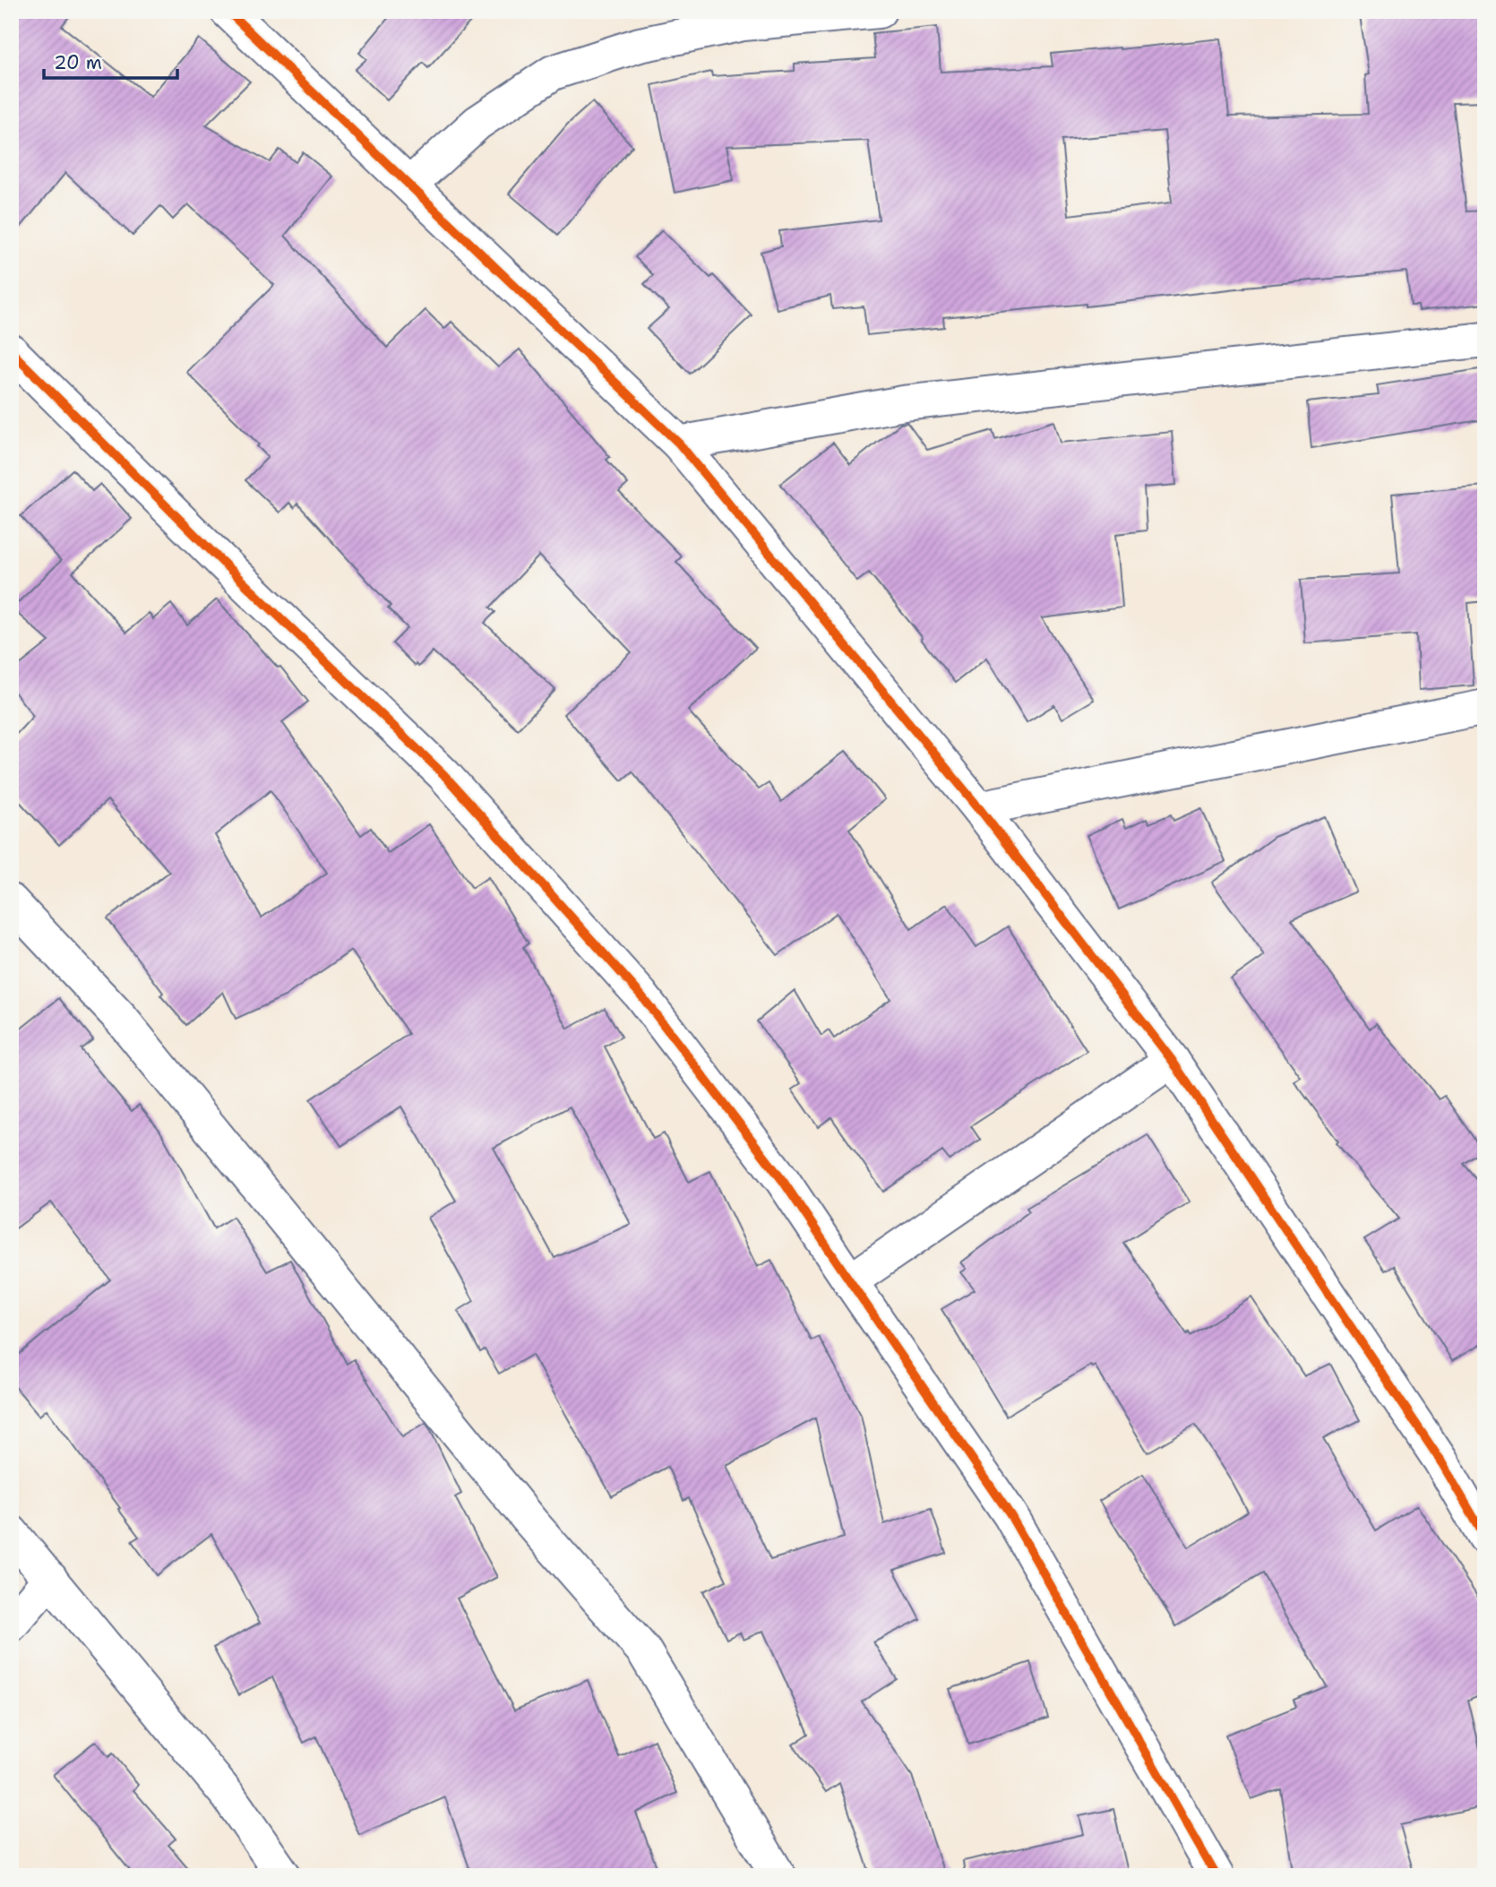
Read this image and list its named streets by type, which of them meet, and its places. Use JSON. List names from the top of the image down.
{
  "scale_bar": "20 m"
}
